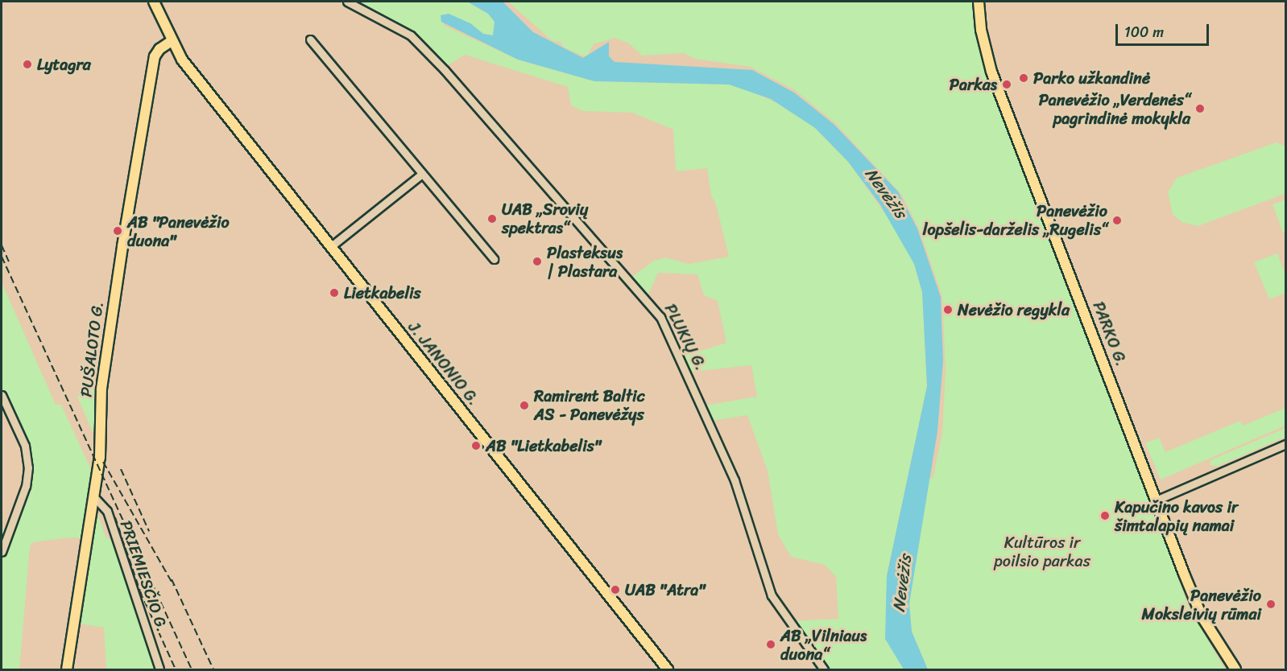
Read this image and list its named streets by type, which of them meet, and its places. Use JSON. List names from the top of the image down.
{
  "streets": {
    "main road": ["PARKO G.", "PUŠALOTO G.", "J. JANONIO G."],
    "street": ["PLUKIŲ G.", "PRIEMIESČIO G."]
  },
  "crossings": [
    ["PUŠALOTO G.", "J. JANONIO G."],
    ["PUŠALOTO G.", "PRIEMIESČIO G."]
  ],
  "water": ["Nevėžis"],
  "parks": ["Kultūros ir poilsio parkas"],
  "places": [
    "Lytagra",
    "Parko užkandinė",
    "Parkas",
    "Panevėžio „Verdenės“ pagrindinė mokykla",
    "UAB „Srovių spektras“",
    "Panevėžio lopšelis-darželis „Rugelis“",
    "AB \"Panevėžio duona\"",
    "Plasteksus | Plastara",
    "Lietkabelis",
    "Nevėžio regykla",
    "Ramirent Baltic AS - Panevėžys",
    "AB \"Lietkabelis\"",
    "Kapučino kavos ir šimtalapių namai",
    "UAB \"Atra\"",
    "Panevėžio Moksleivių rūmai",
    "AB „Vilniaus duona“"
  ],
  "scale_bar": "100 m"
}
